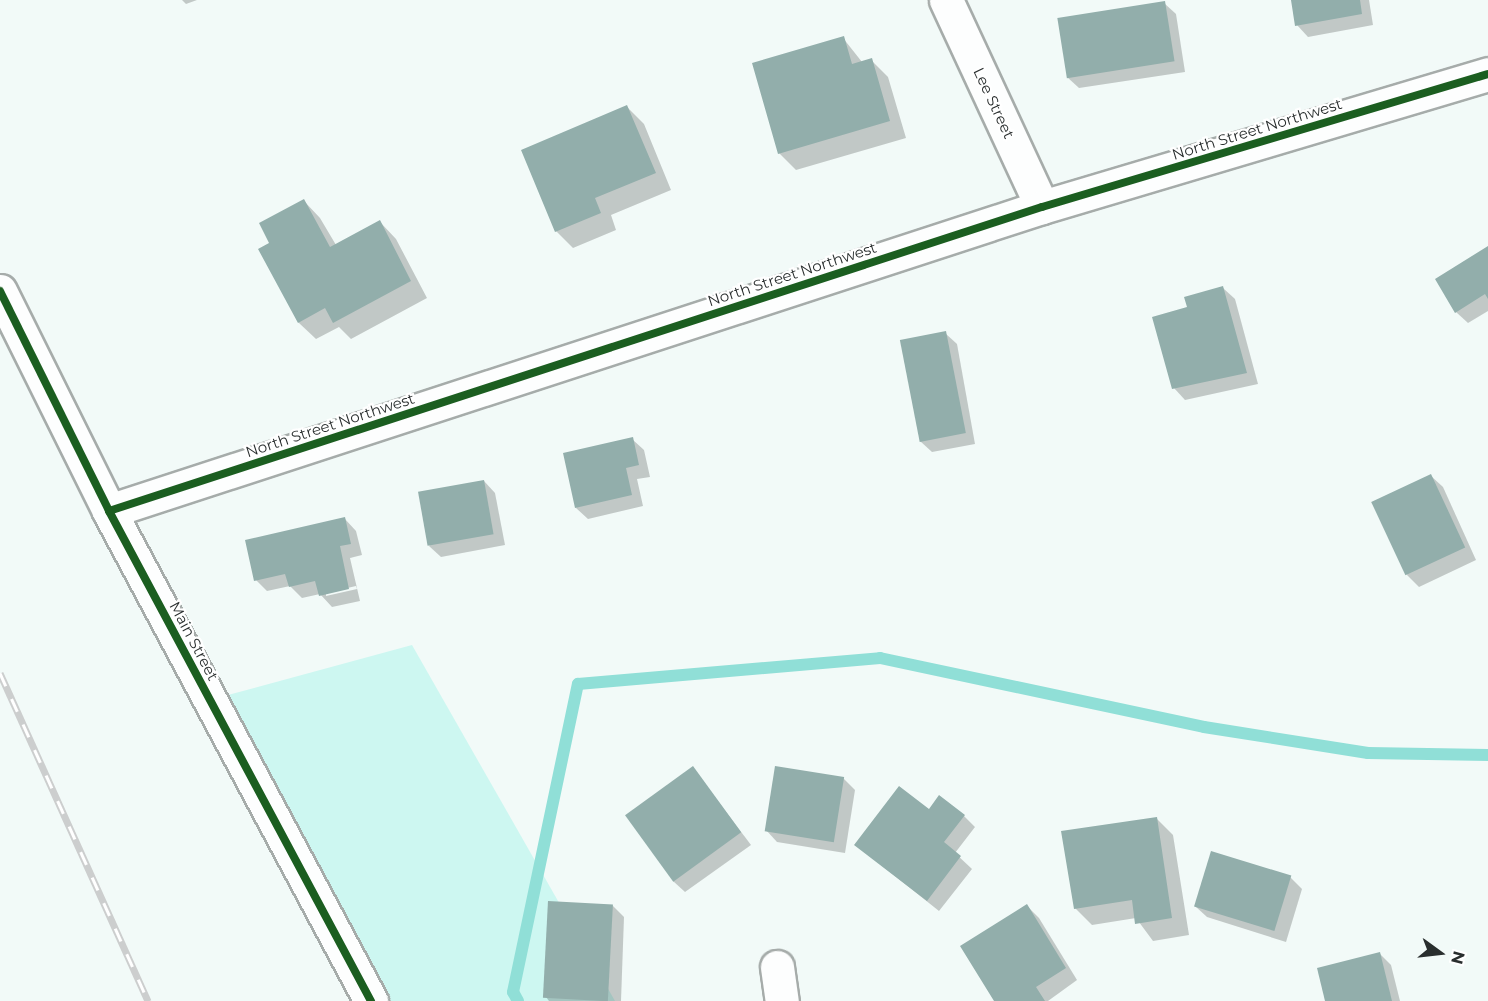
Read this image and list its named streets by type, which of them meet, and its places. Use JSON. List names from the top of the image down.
{
  "streets": {
    "street": ["Lee Street", "North Street Northwest", "Main Street"]
  },
  "crossings": [
    ["Lee Street", "North Street Northwest"],
    ["North Street Northwest", "Main Street"]
  ],
  "north": "right"
}
